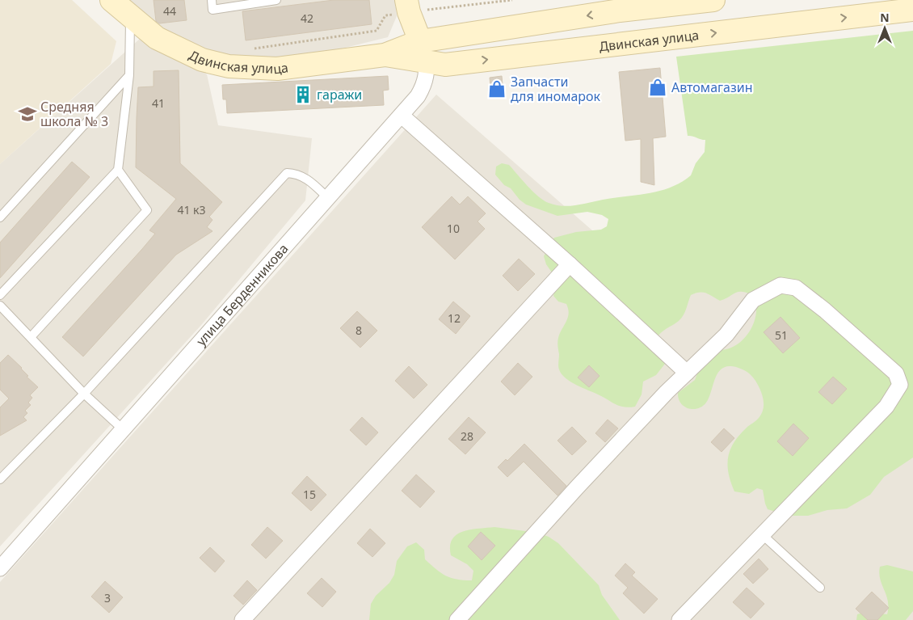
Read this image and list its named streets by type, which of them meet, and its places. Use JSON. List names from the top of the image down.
{
  "streets": {
    "street": ["Двинская улица", "улица Берденникова"]
  },
  "crossings": [
    ["Двинская улица", "улица Берденникова"]
  ],
  "places": {
    "shop": ["Автомагазин", "Запчасти для иномарок"],
    "building": ["гаражи"],
    "school or university": ["Средняя школа № 3"]
  },
  "house_numbers": [
    "44",
    "42",
    "41",
    "41 к3",
    "10",
    "12",
    "8",
    "51",
    "28",
    "15",
    "3"
  ],
  "north": "top"
}
